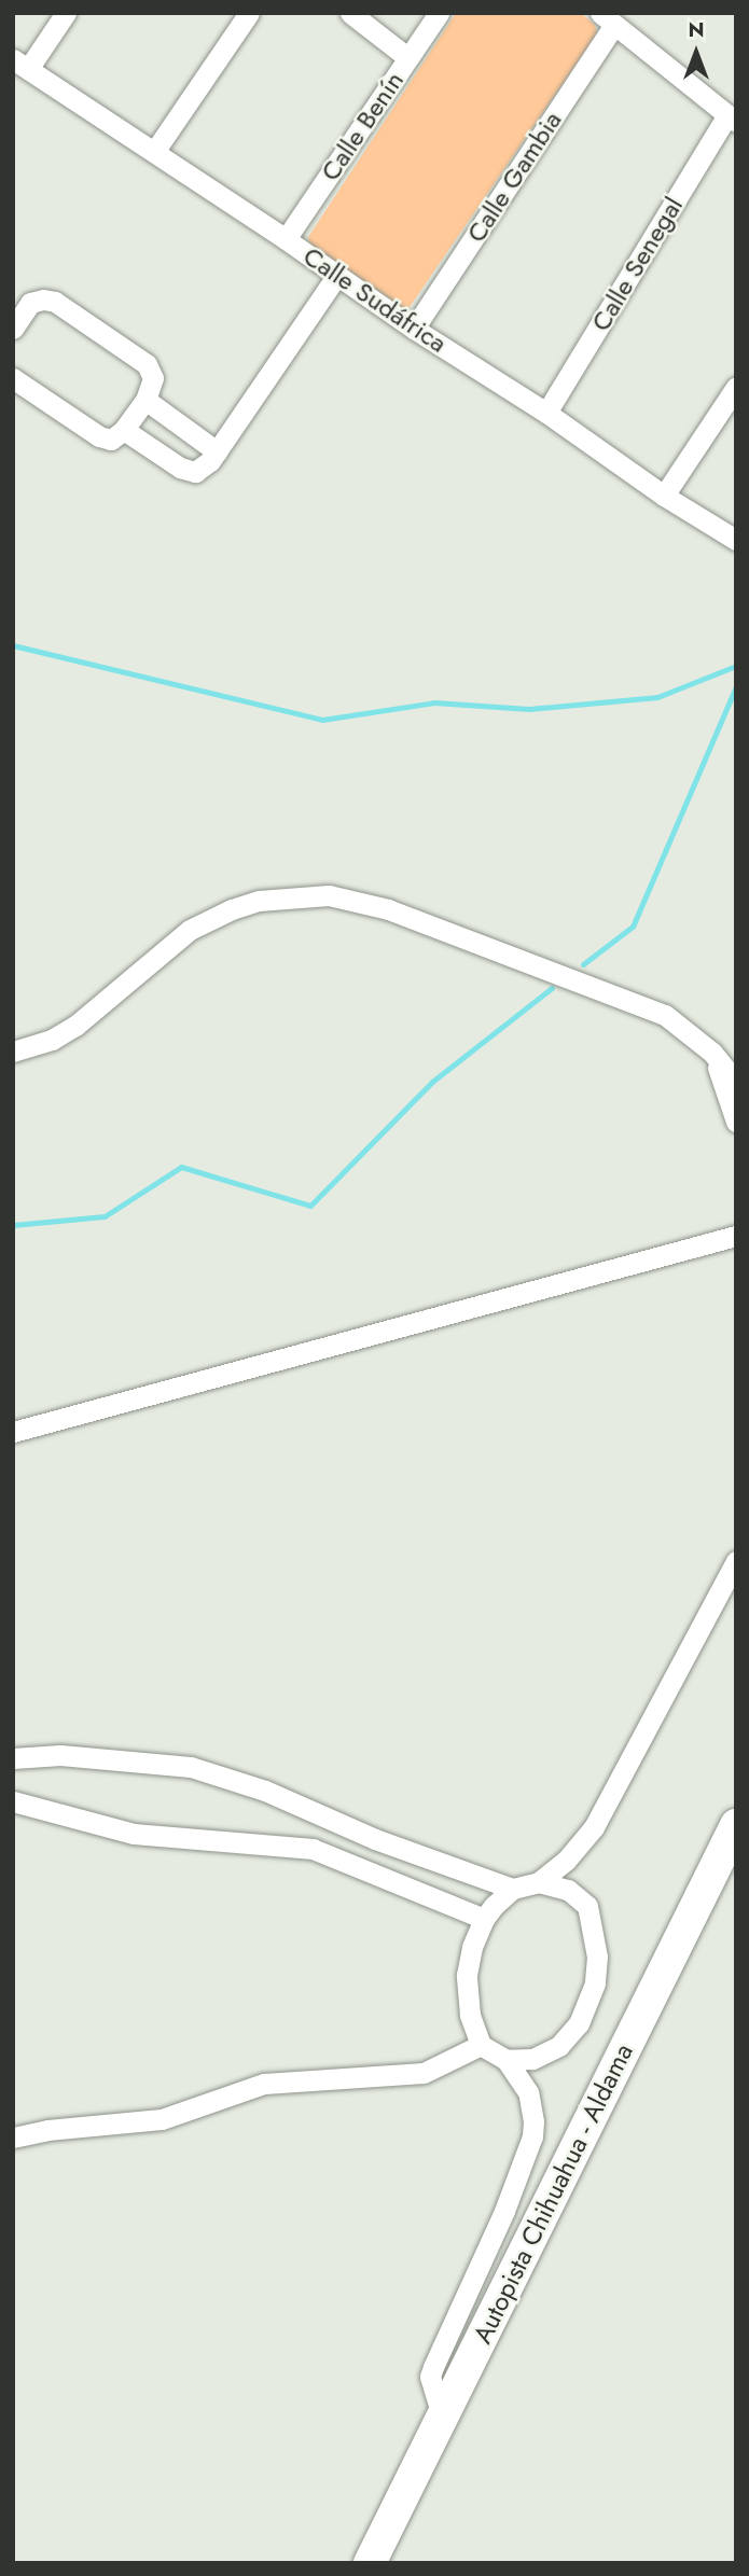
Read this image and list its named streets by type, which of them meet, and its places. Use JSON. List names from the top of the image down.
{
  "streets": {
    "highway": ["Autopista Chihuahua - Aldama"],
    "street": [
      "Calle Benín",
      "Calle Gambia",
      "Calle Senegal",
      "Calle Sudáfrica"
    ]
  },
  "crossings": [
    ["Calle Benín", "Calle Sudáfrica"],
    ["Calle Gambia", "Calle Sudáfrica"],
    ["Calle Senegal", "Calle Sudáfrica"]
  ],
  "north": "top"
}
